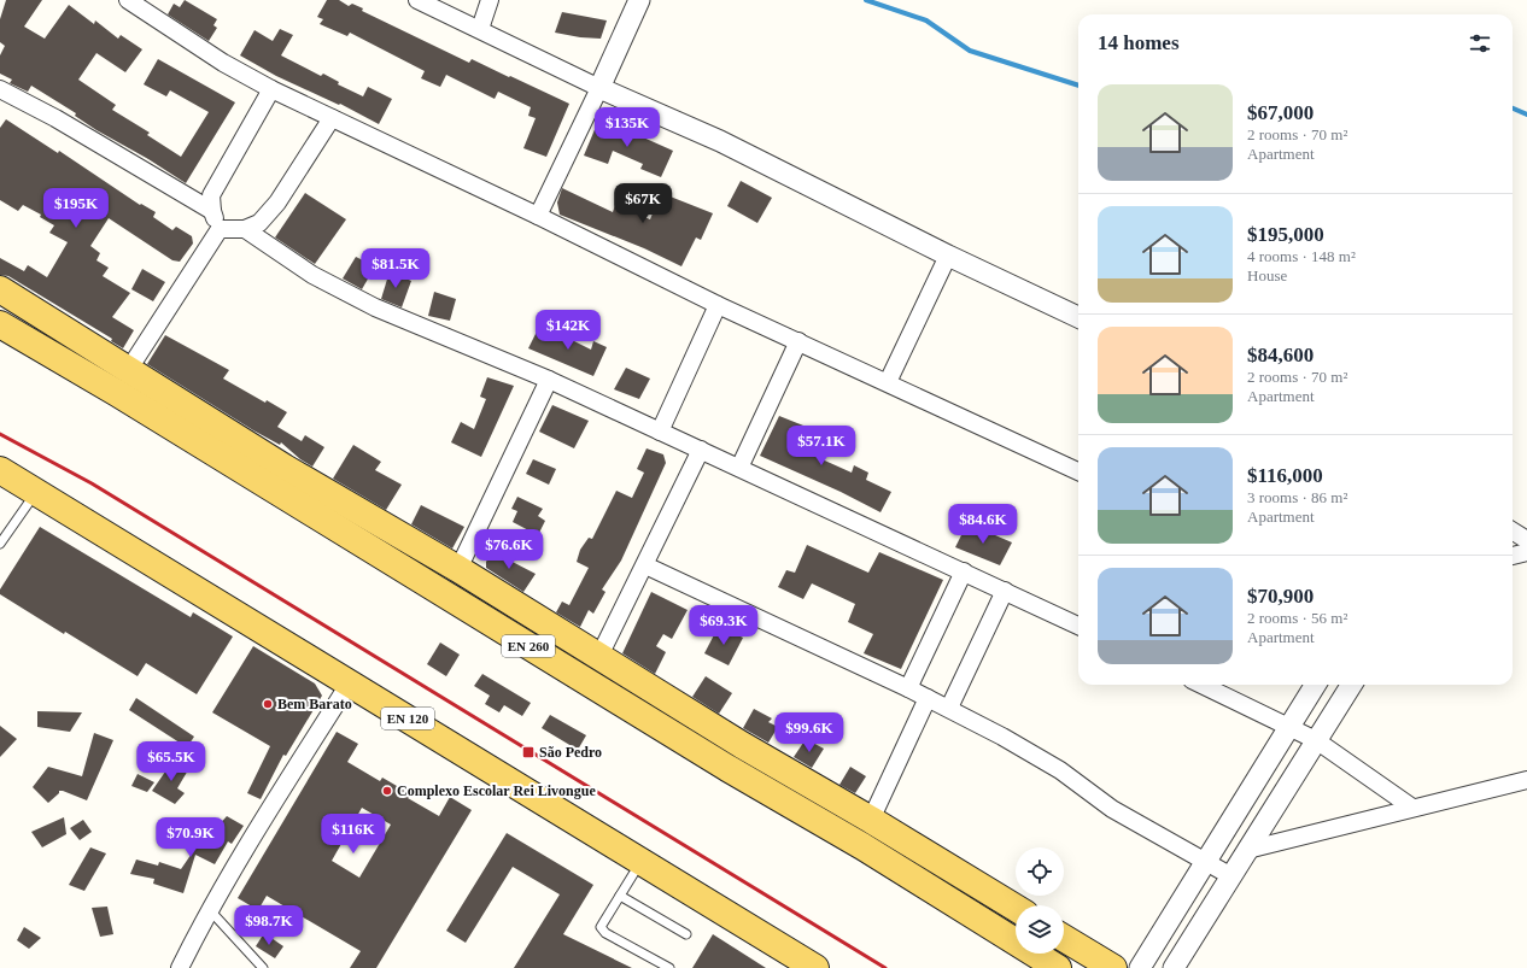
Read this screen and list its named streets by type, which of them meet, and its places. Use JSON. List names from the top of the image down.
{
  "streets": {
    "main road": ["EN 260", "EN 120"]
  },
  "places": {
    "other": ["Bem Barato", "Complexo Escolar Rei Livongue"],
    "transit": ["São Pedro"]
  },
  "page": {
    "heading": "14 homes",
    "list": [
      {
        "name": "$67,000",
        "note": "2 rooms · 70 m² · Apartment"
      },
      {
        "name": "$195,000",
        "note": "4 rooms · 148 m² · House"
      },
      {
        "name": "$84,600",
        "note": "2 rooms · 70 m² · Apartment"
      },
      {
        "name": "$116,000",
        "note": "3 rooms · 86 m² · Apartment"
      },
      {
        "name": "$70,900",
        "note": "2 rooms · 56 m² · Apartment"
      }
    ],
    "price": [
      "$135K",
      "$67K",
      "$195K",
      "$81.5K",
      "$142K",
      "$57.1K",
      "$84.6K",
      "$76.6K",
      "$69.3K",
      "$99.6K",
      "$65.5K",
      "$116K",
      "$70.9K",
      "$98.7K"
    ]
  }
}
